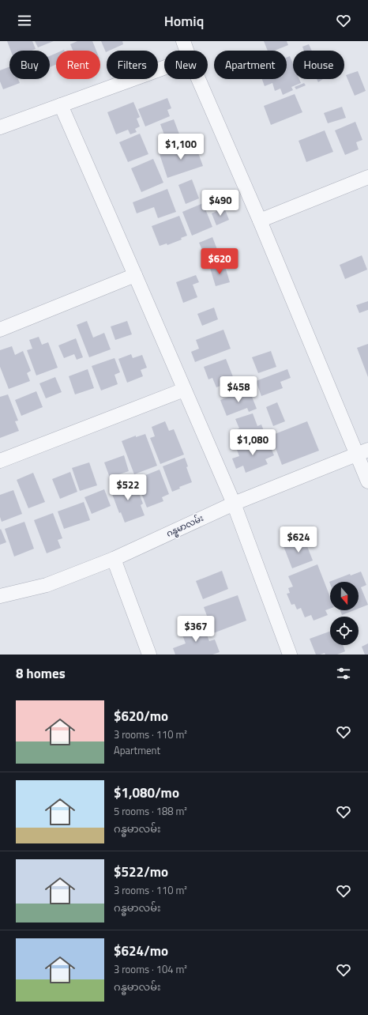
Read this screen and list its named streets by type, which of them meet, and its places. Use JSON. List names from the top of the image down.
{
  "streets": {
    "street": ["ဂန္ဓမာလမ်း"]
  },
  "north": "bottom",
  "page": {
    "header": "Homiq",
    "chip": [
      "Buy",
      "Rent",
      "Filters",
      "New",
      "Apartment",
      "House"
    ],
    "price": [
      "$1,100",
      "$490",
      "$620",
      "$458",
      "$1,080",
      "$522",
      "$624",
      "$367"
    ],
    "heading": "8 homes",
    "list": [
      {
        "name": "$620/mo",
        "note": "3 rooms · 110 m² · Apartment"
      },
      {
        "name": "$1,080/mo",
        "note": "5 rooms · 188 m² · ဂန္ဓမာလမ်း"
      },
      {
        "name": "$522/mo",
        "note": "3 rooms · 110 m² · ဂန္ဓမာလမ်း"
      },
      {
        "name": "$624/mo",
        "note": "3 rooms · 104 m² · ဂန္ဓမာလမ်း"
      }
    ]
  }
}
